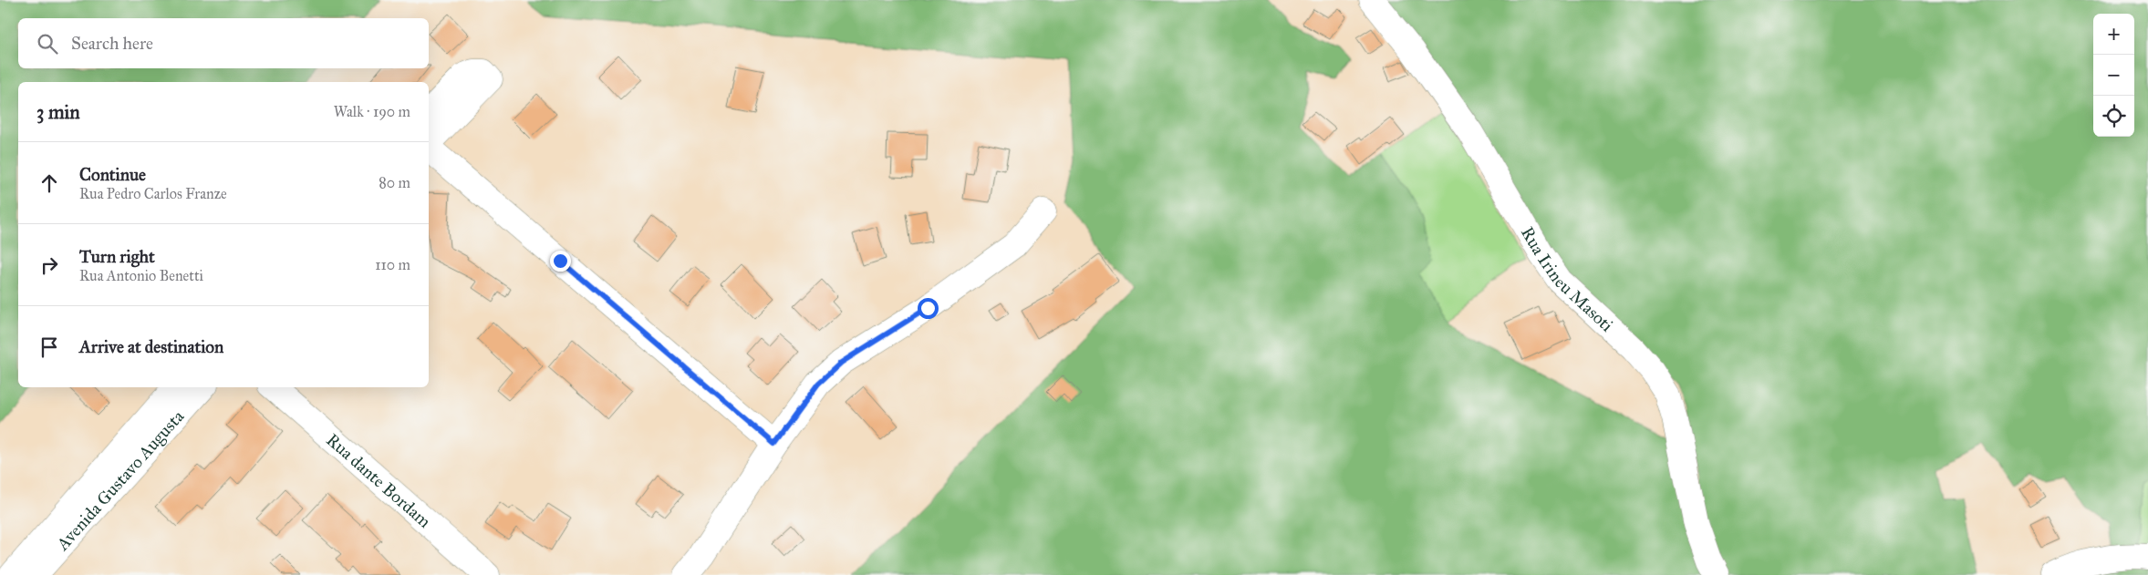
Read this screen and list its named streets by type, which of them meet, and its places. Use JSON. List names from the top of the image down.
{
  "streets": {
    "street": ["Rua Irineu Masoti", "Avenida Gustavo Augusta", "Rua dante Bordam"]
  },
  "page": {
    "map_buttons": ["+", "−"],
    "search": "Search here",
    "heading": ["3 min", "Walk · 190 m"],
    "list": [
      ["Continue", "Rua Pedro Carlos Franze", "80 m"],
      ["Turn right", "Rua Antonio Benetti", "110 m"],
      "Arrive at destination"
    ]
  }
}
